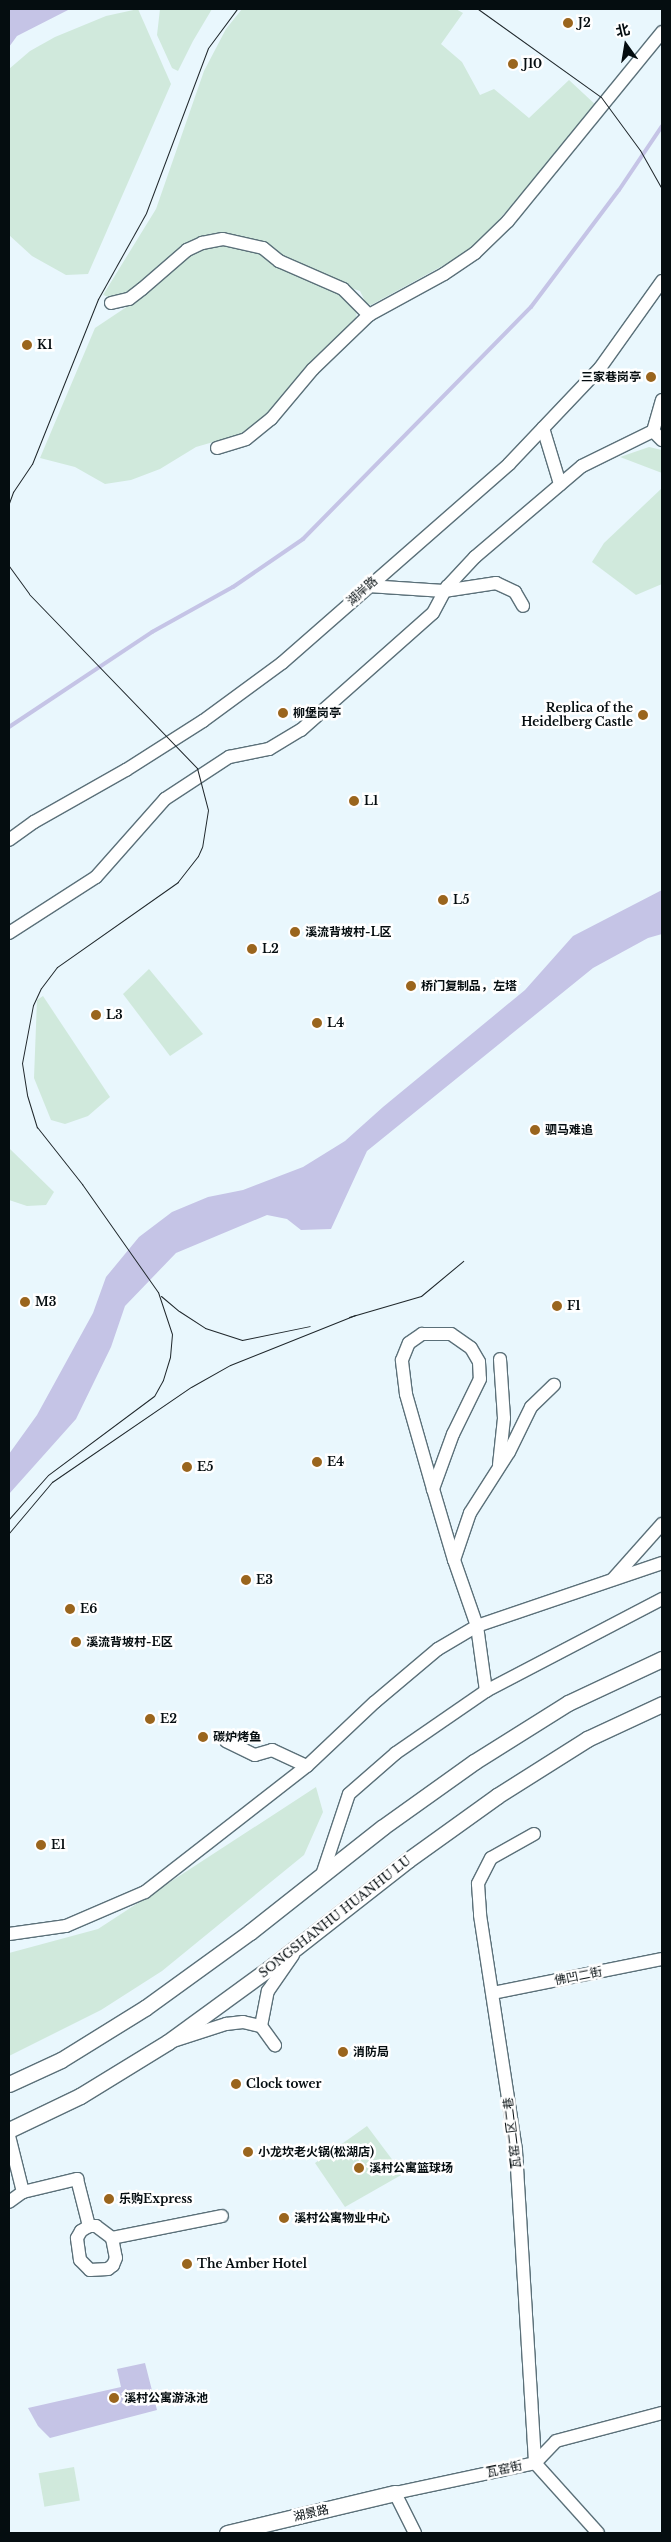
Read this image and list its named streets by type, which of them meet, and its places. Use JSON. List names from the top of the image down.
{
  "streets": {
    "main road": ["SONGSHANHU HUANHU LU", "湖景路"],
    "street": [
      "湖岸路",
      "佛凹二街",
      "瓦窑二区二巷",
      "瓦窑街"
    ]
  },
  "crossings": [
    ["佛凹二街", "瓦窑二区二巷"],
    ["瓦窑二区二巷", "瓦窑街"],
    ["瓦窑街", "湖景路"]
  ],
  "places": [
    "J2",
    "J10",
    "K1",
    "三家巷岗亭",
    "柳堡岗亭",
    "Replica of the Heidelberg Castle",
    "L1",
    "L5",
    "溪流背坡村-L区",
    "L2",
    "桥门复制品，左塔",
    "L3",
    "L4",
    "驷马难追",
    "M3",
    "F1",
    "E4",
    "E5",
    "E3",
    "E6",
    "溪流背坡村-E区",
    "E2",
    "碳炉烤鱼",
    "E1",
    "消防局",
    "Clock tower",
    "小龙坎老火锅(松湖店)",
    "溪村公寓篮球场",
    "乐购Express",
    "溪村公寓物业中心",
    "The Amber Hotel",
    "溪村公寓游泳池"
  ],
  "north": "top"
}
